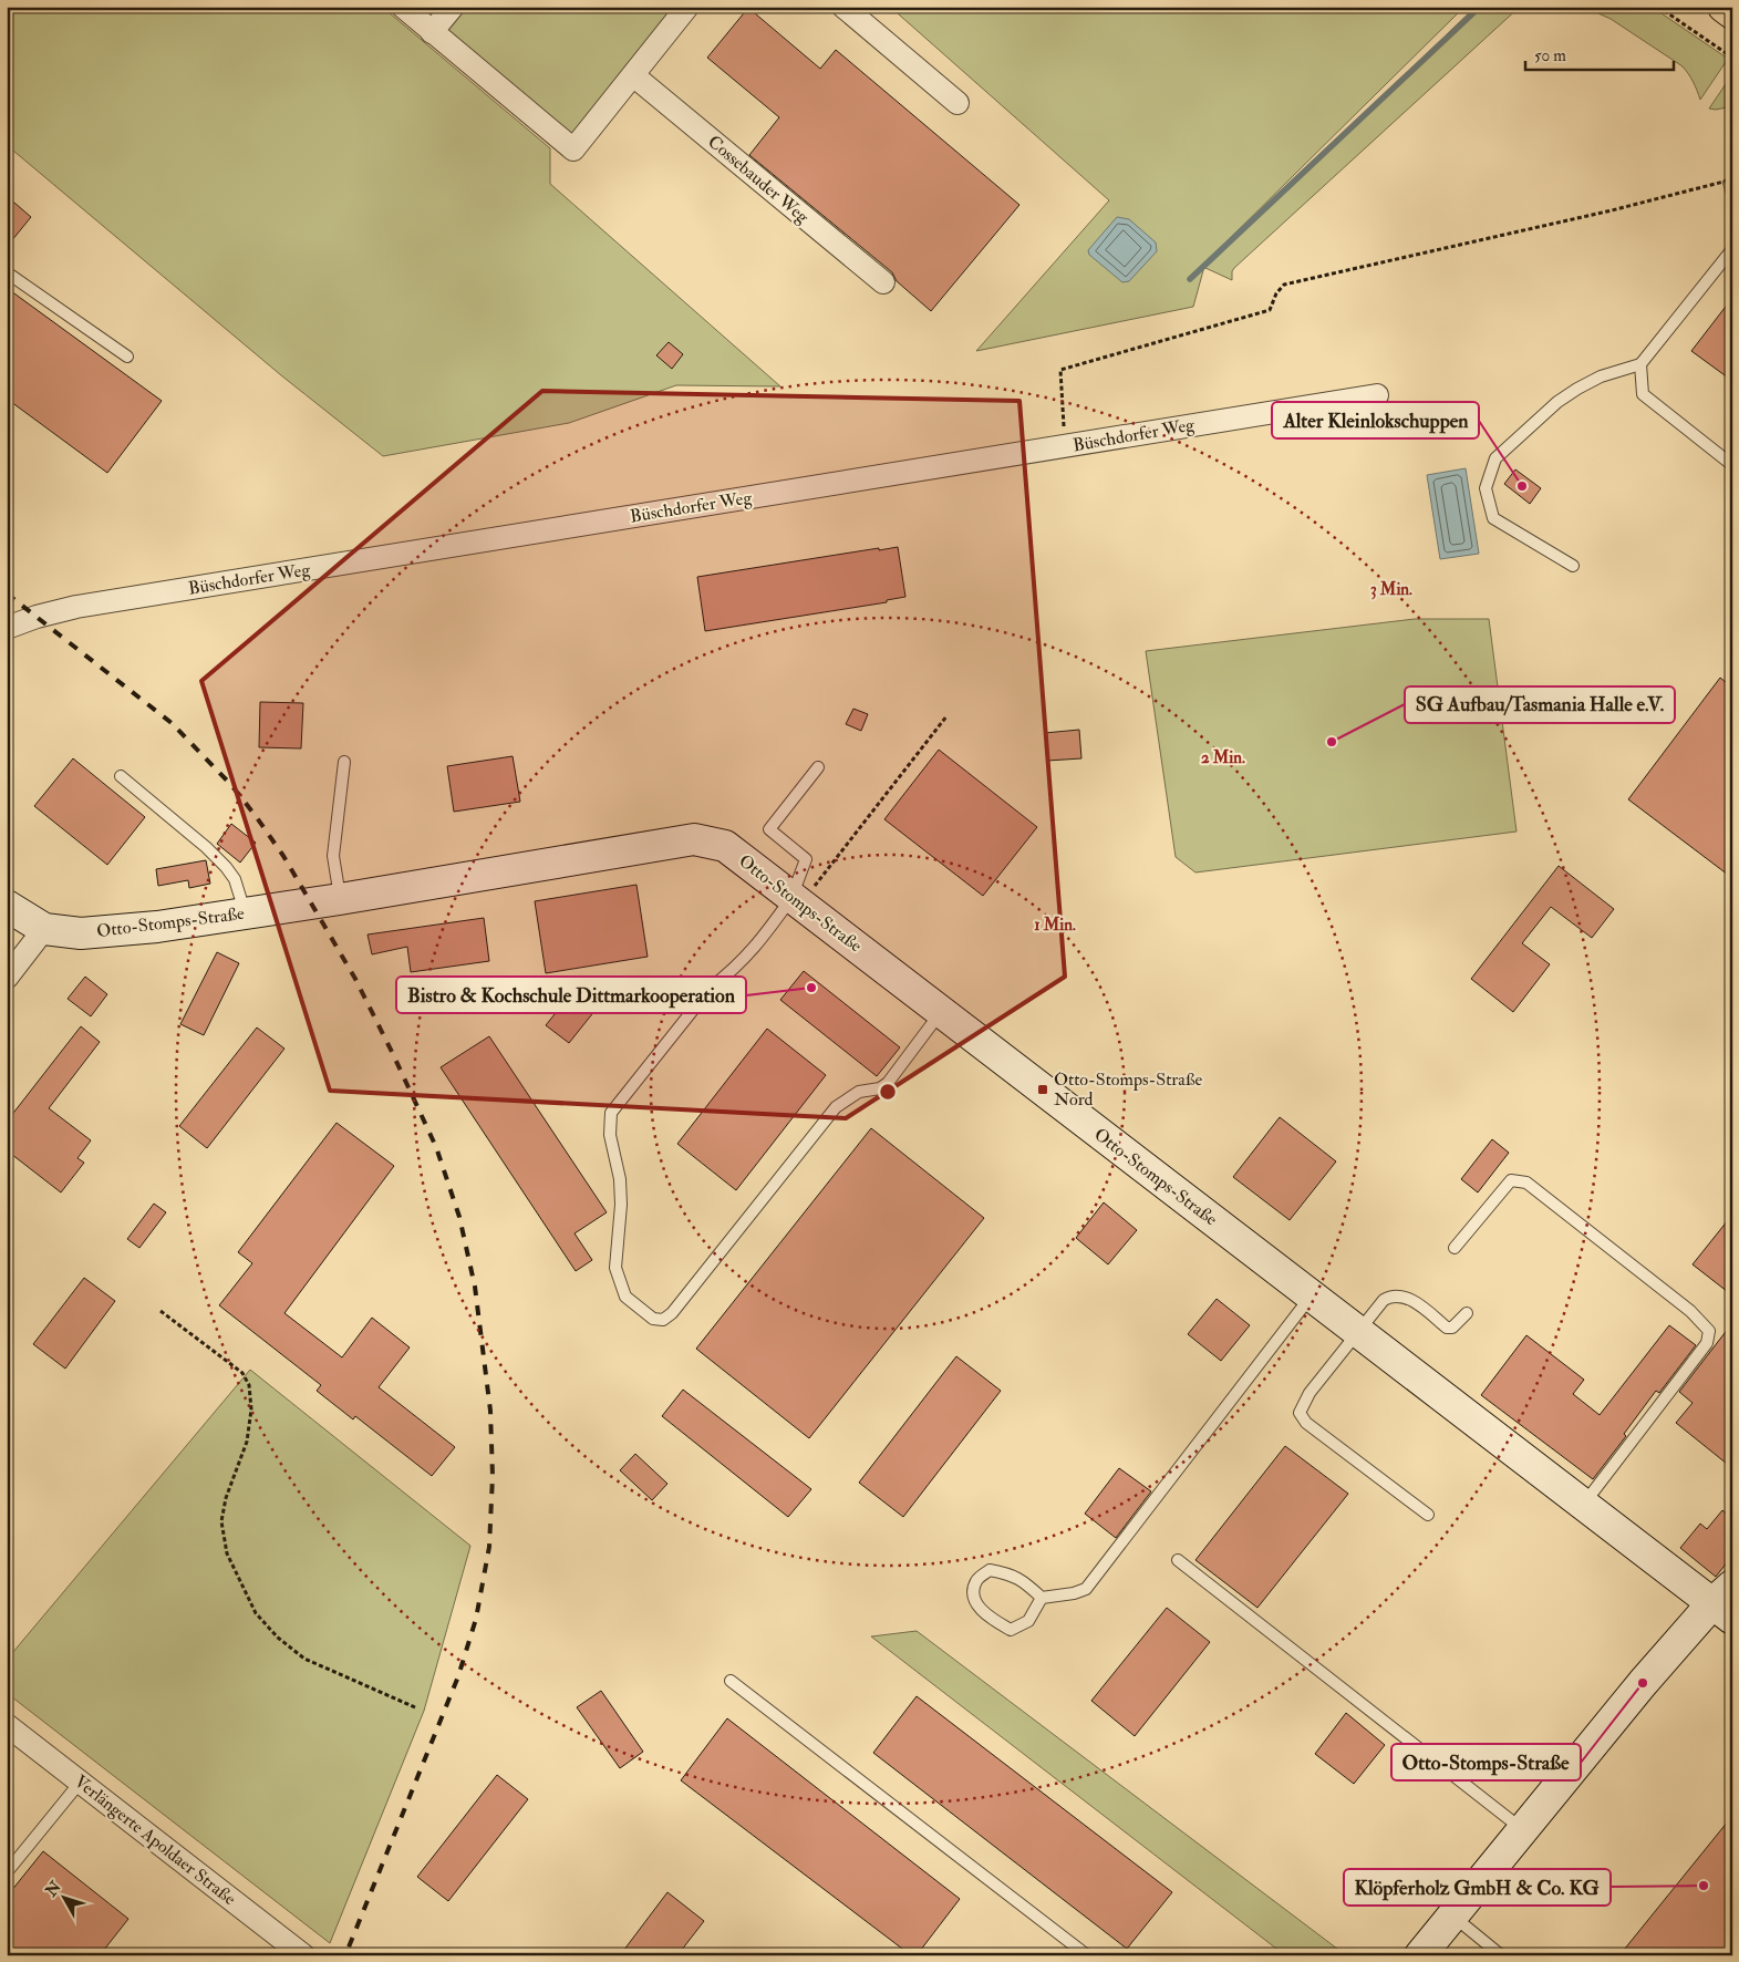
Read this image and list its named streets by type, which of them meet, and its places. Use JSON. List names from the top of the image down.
{
  "streets": {
    "street": [
      "Cossebauder Weg",
      "Büschdorfer Weg",
      "Otto-Stomps-Straße",
      "Verlängerte Apoldaer Straße"
    ]
  },
  "places": {
    "other": [
      "Alter Kleinlokschuppen",
      "SG Aufbau/Tasmania Halle e.V.",
      "Bistro & Kochschule Dittmarkooperation",
      "Otto-Stomps-Straße",
      "Klöpferholz GmbH & Co. KG"
    ],
    "transit": ["Otto-Stomps-Straße Nord"]
  },
  "scale_bar": "50 m",
  "north": "top left",
  "rings": ["3 Min.", "2 Min.", "1 Min."]
}
